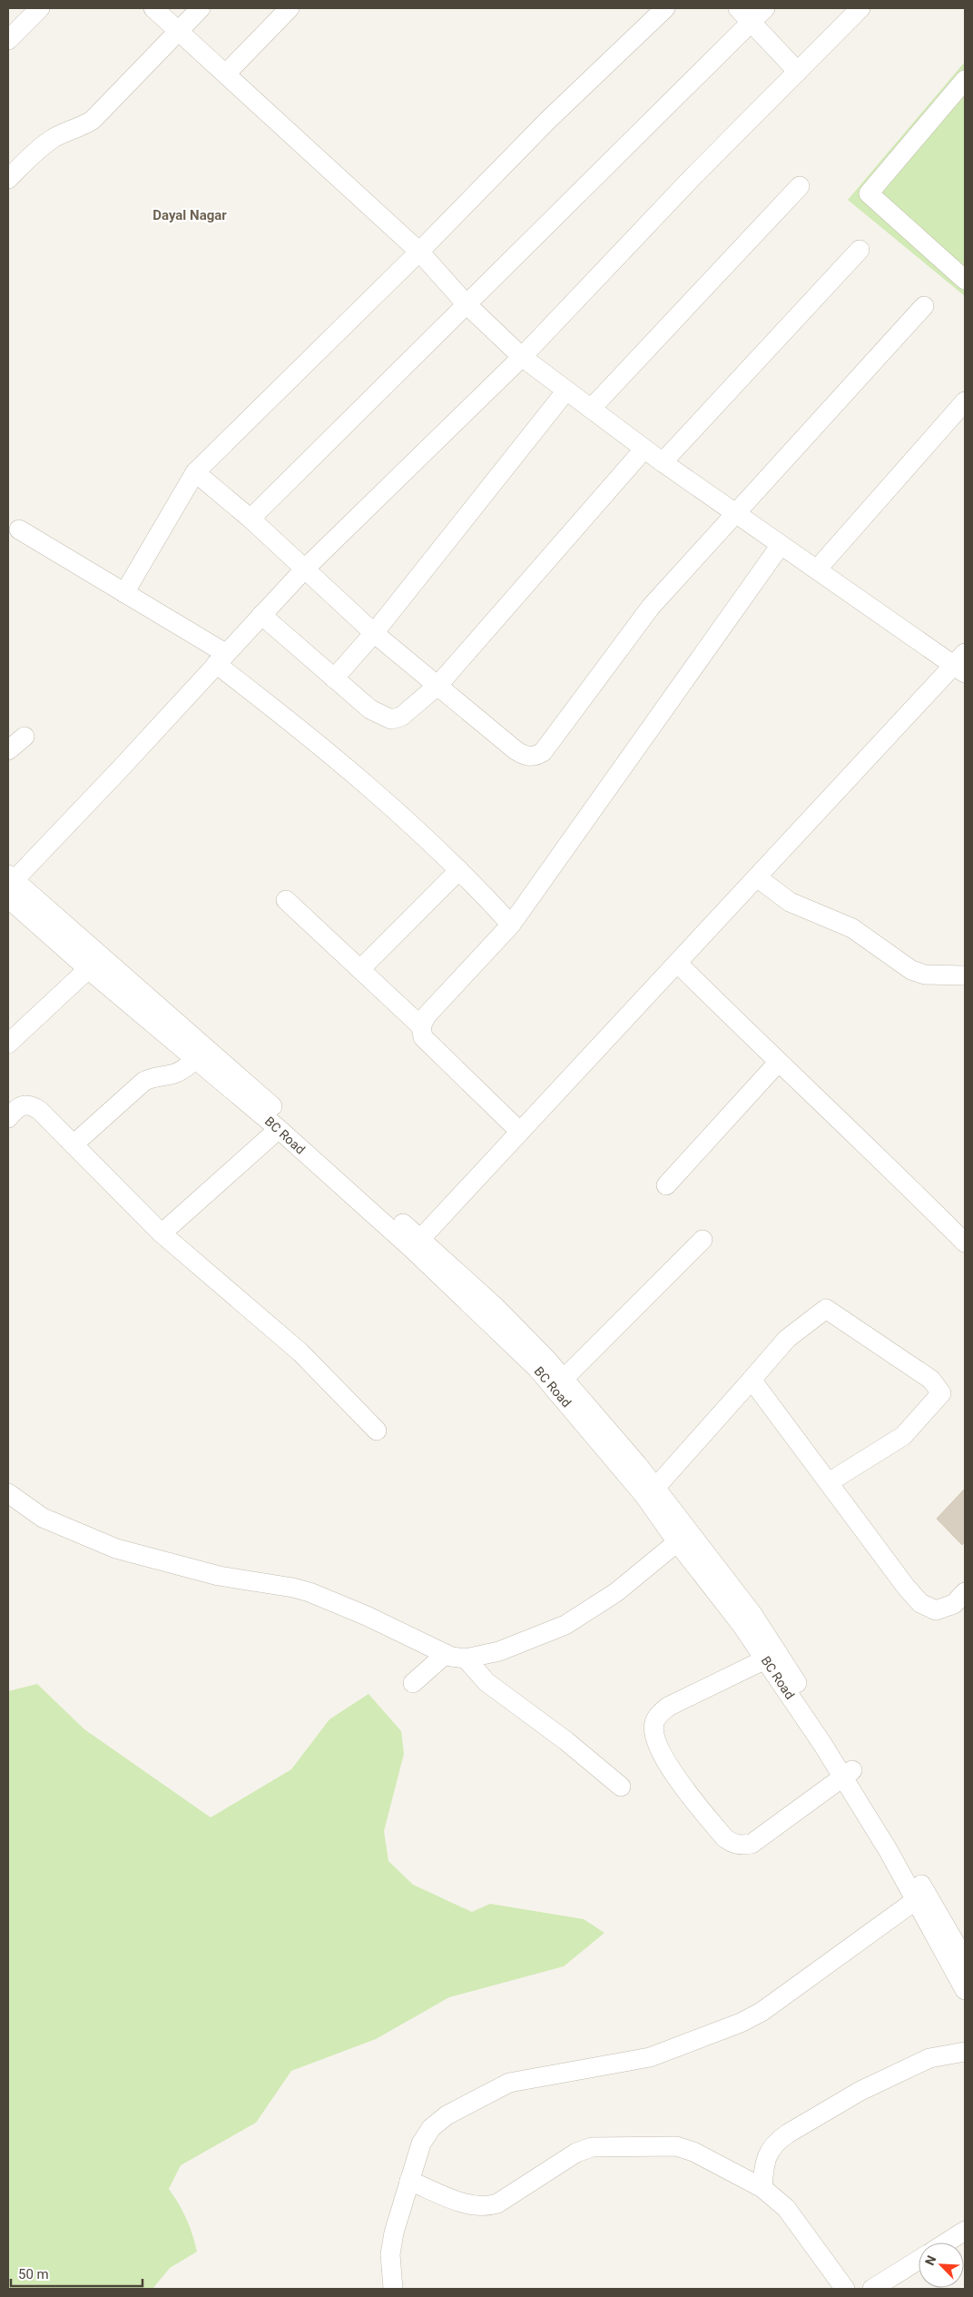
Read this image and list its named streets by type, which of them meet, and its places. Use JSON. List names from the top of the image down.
{
  "streets": {
    "street": ["BC Road"]
  },
  "districts": ["Dayal Nagar"],
  "scale_bar": "50 m",
  "north": "top left"
}
